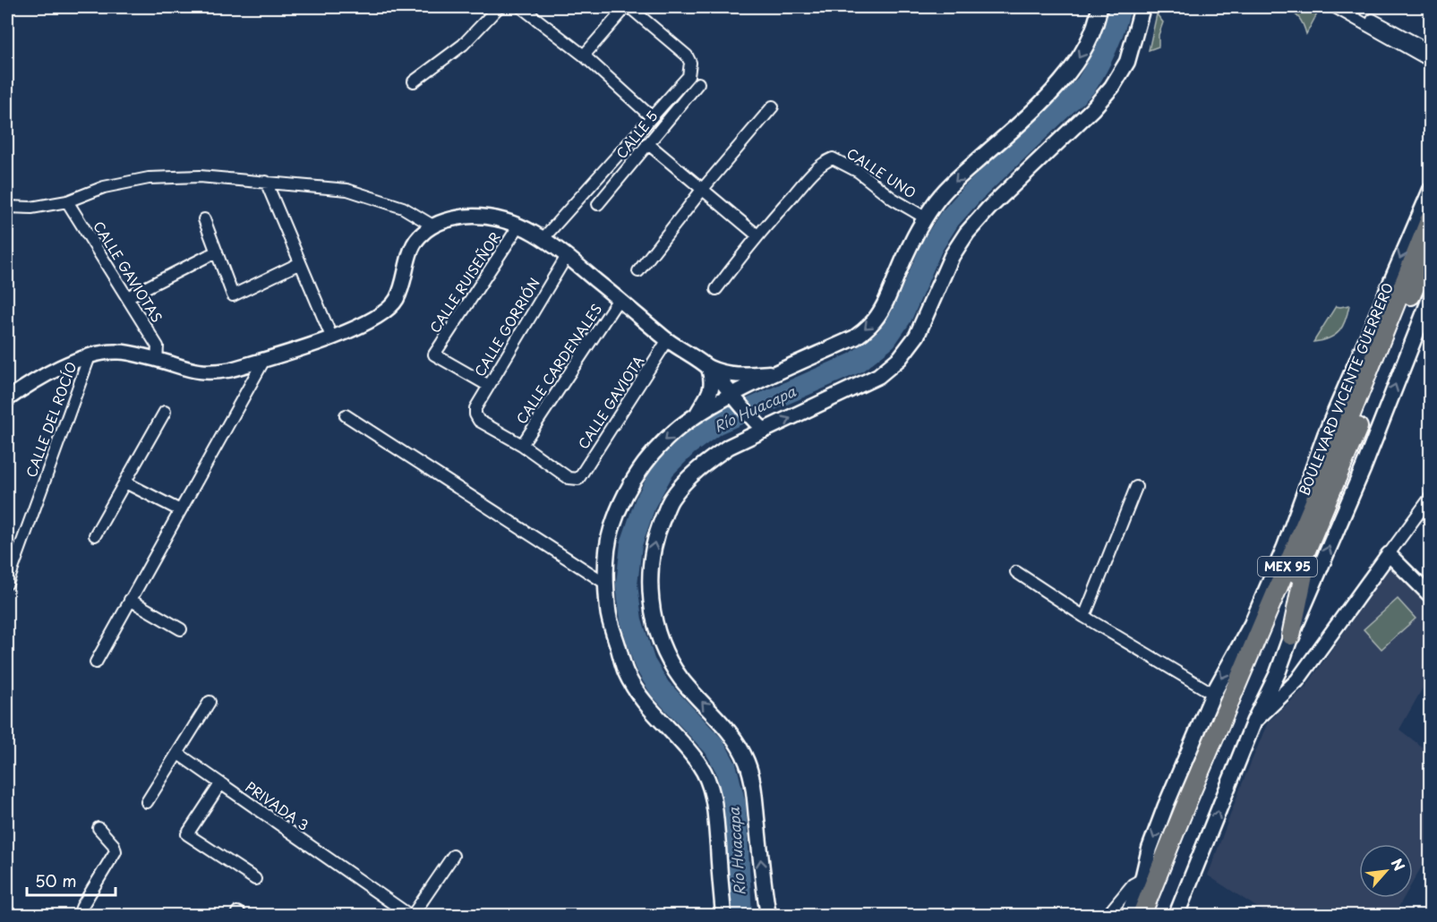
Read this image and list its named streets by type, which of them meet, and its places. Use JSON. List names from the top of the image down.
{
  "streets": {
    "highway": ["BOULEVARD VICENTE GUERRERO", "MEX 95"],
    "street": [
      "CALLE 5",
      "CALLE UNO",
      "CALLE GAVIOTAS",
      "CALLE RUISEÑOR",
      "CALLE GORRIÓN",
      "CALLE CARDENALES",
      "CALLE GAVIOTA",
      "CALLE DEL ROCÍO",
      "PRIVADA 3"
    ]
  },
  "crossings": [
    ["CALLE RUISEÑOR", "CALLE GORRIÓN"],
    ["CALLE GORRIÓN", "CALLE CARDENALES"],
    ["CALLE GORRIÓN", "CALLE GAVIOTA"],
    ["CALLE CARDENALES", "CALLE GAVIOTA"]
  ],
  "water": ["Río Huacapa"],
  "scale_bar": "50 m",
  "north": "top right"
}
